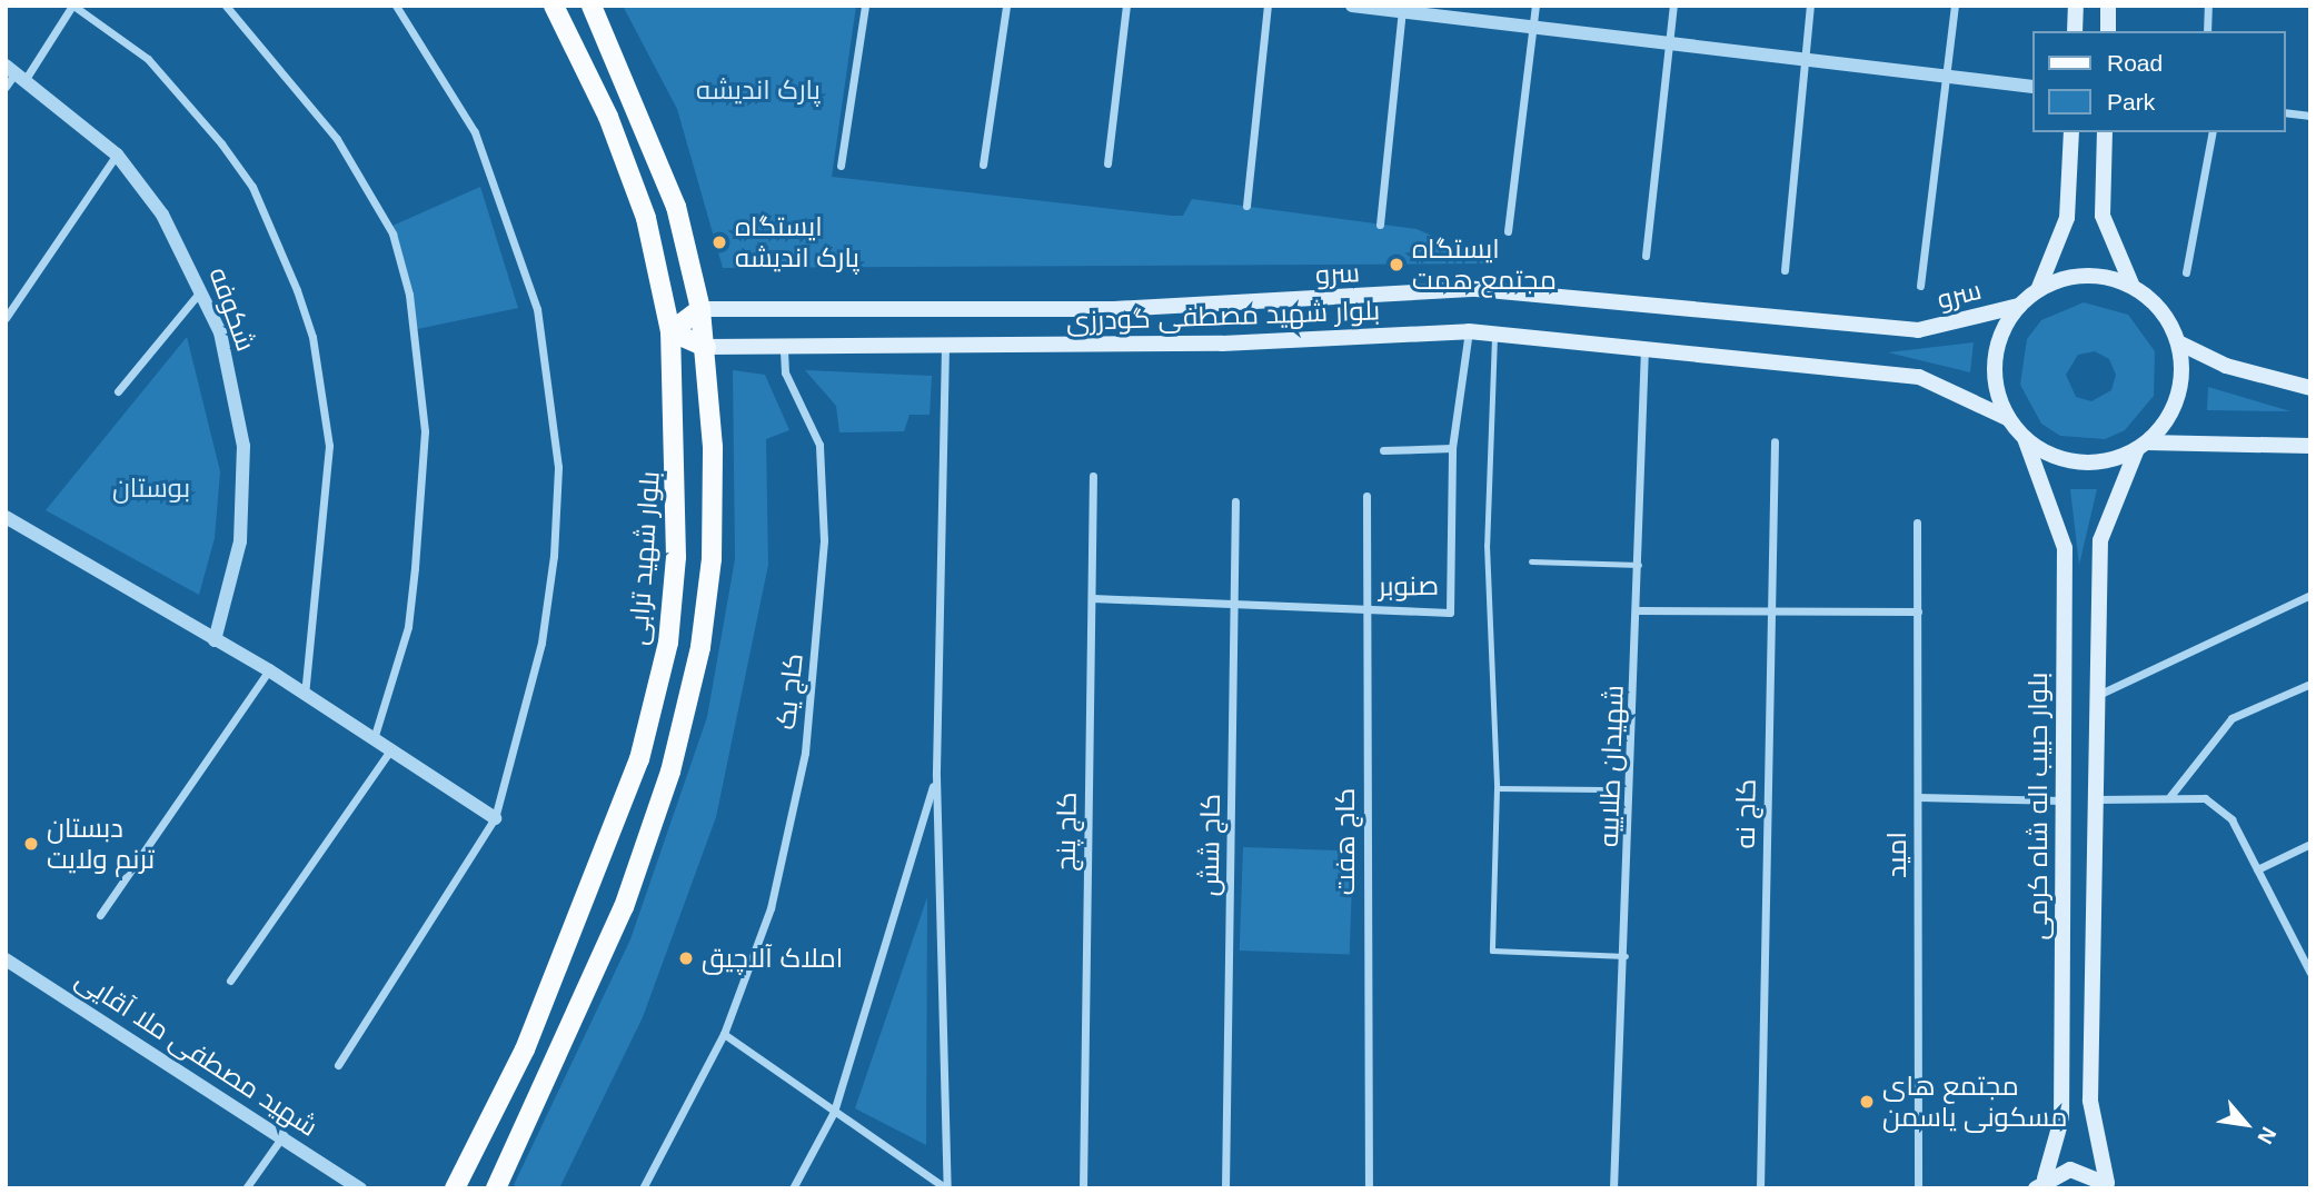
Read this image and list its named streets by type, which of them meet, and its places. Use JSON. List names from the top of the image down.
{
  "streets": {
    "main road": [
      "سرو",
      "بلوار شهید مصطفی گودرزی",
      "بلوار شهید ترابی",
      "بلوار حبیب اله شاه کرمی"
    ],
    "street": [
      "شکوفه",
      "صنوبر",
      "کاج یک",
      "شهیدان طلاییه",
      "کاج نه",
      "کاج پنج",
      "کاج هفت",
      "کاج شش",
      "امید",
      "شهید مصطفی ملا آقایی"
    ]
  },
  "crossings": [
    ["سرو", "بلوار شهید مصطفی گودرزی"],
    ["سرو", "بلوار حبیب اله شاه کرمی"],
    ["بلوار شهید مصطفی گودرزی", "صنوبر"],
    ["بلوار شهید مصطفی گودرزی", "کاج یک"],
    ["بلوار شهید مصطفی گودرزی", "شهیدان طلاییه"],
    ["بلوار شهید مصطفی گودرزی", "بلوار حبیب اله شاه کرمی"],
    ["صنوبر", "کاج پنج"],
    ["صنوبر", "کاج هفت"],
    ["صنوبر", "کاج شش"]
  ],
  "parks": ["پارک اندیشه", "بوستان"],
  "places": [
    "ایستگاه پارک اندیشه",
    "ایستگاه مجتمع همت",
    "دبستان ترنم ولایت",
    "املاک آلاچیق",
    "مجتمع های مسکونی یاسمن"
  ],
  "legend": ["Road", "Park"],
  "north": "bottom right"
}
